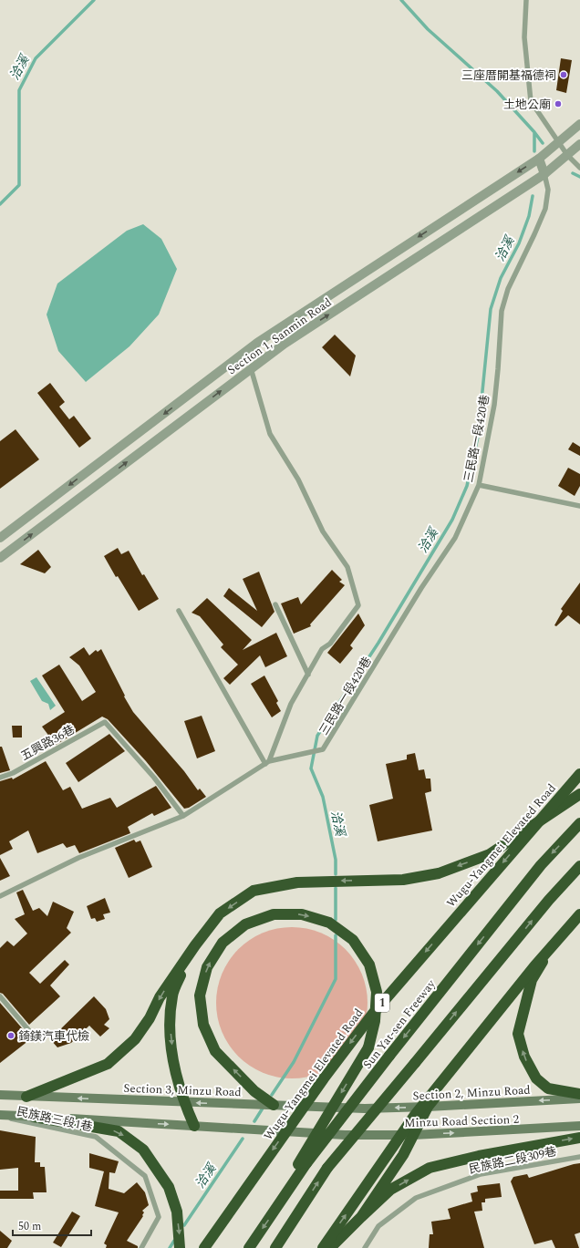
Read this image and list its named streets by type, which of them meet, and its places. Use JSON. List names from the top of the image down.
{
  "streets": {
    "highway": ["Wugu-Yangmei Elevated Road", "1", "Sun Yat-sen Freeway"],
    "main road": ["Section 3, Minzu Road", "Section 2, Minzu Road", "Minzu Road Section 2"],
    "street": ["Section 1, Sanmin Road"],
    "lane": [
      "三民路一段420巷",
      "五興路36巷",
      "民族路三段1巷",
      "民族路二段309巷"
    ]
  },
  "crossings": [
    ["Section 1, Sanmin Road", "三民路一段420巷"],
    ["Section 3, Minzu Road", "Section 2, Minzu Road"]
  ],
  "one_way": ["Section 2, Minzu Road", "Minzu Road Section 2"],
  "water": ["洽溪"],
  "places": ["三座厝開基福德祠", "土地公廟", "錡鎂汽車代檢"],
  "scale_bar": "50 m"
}
